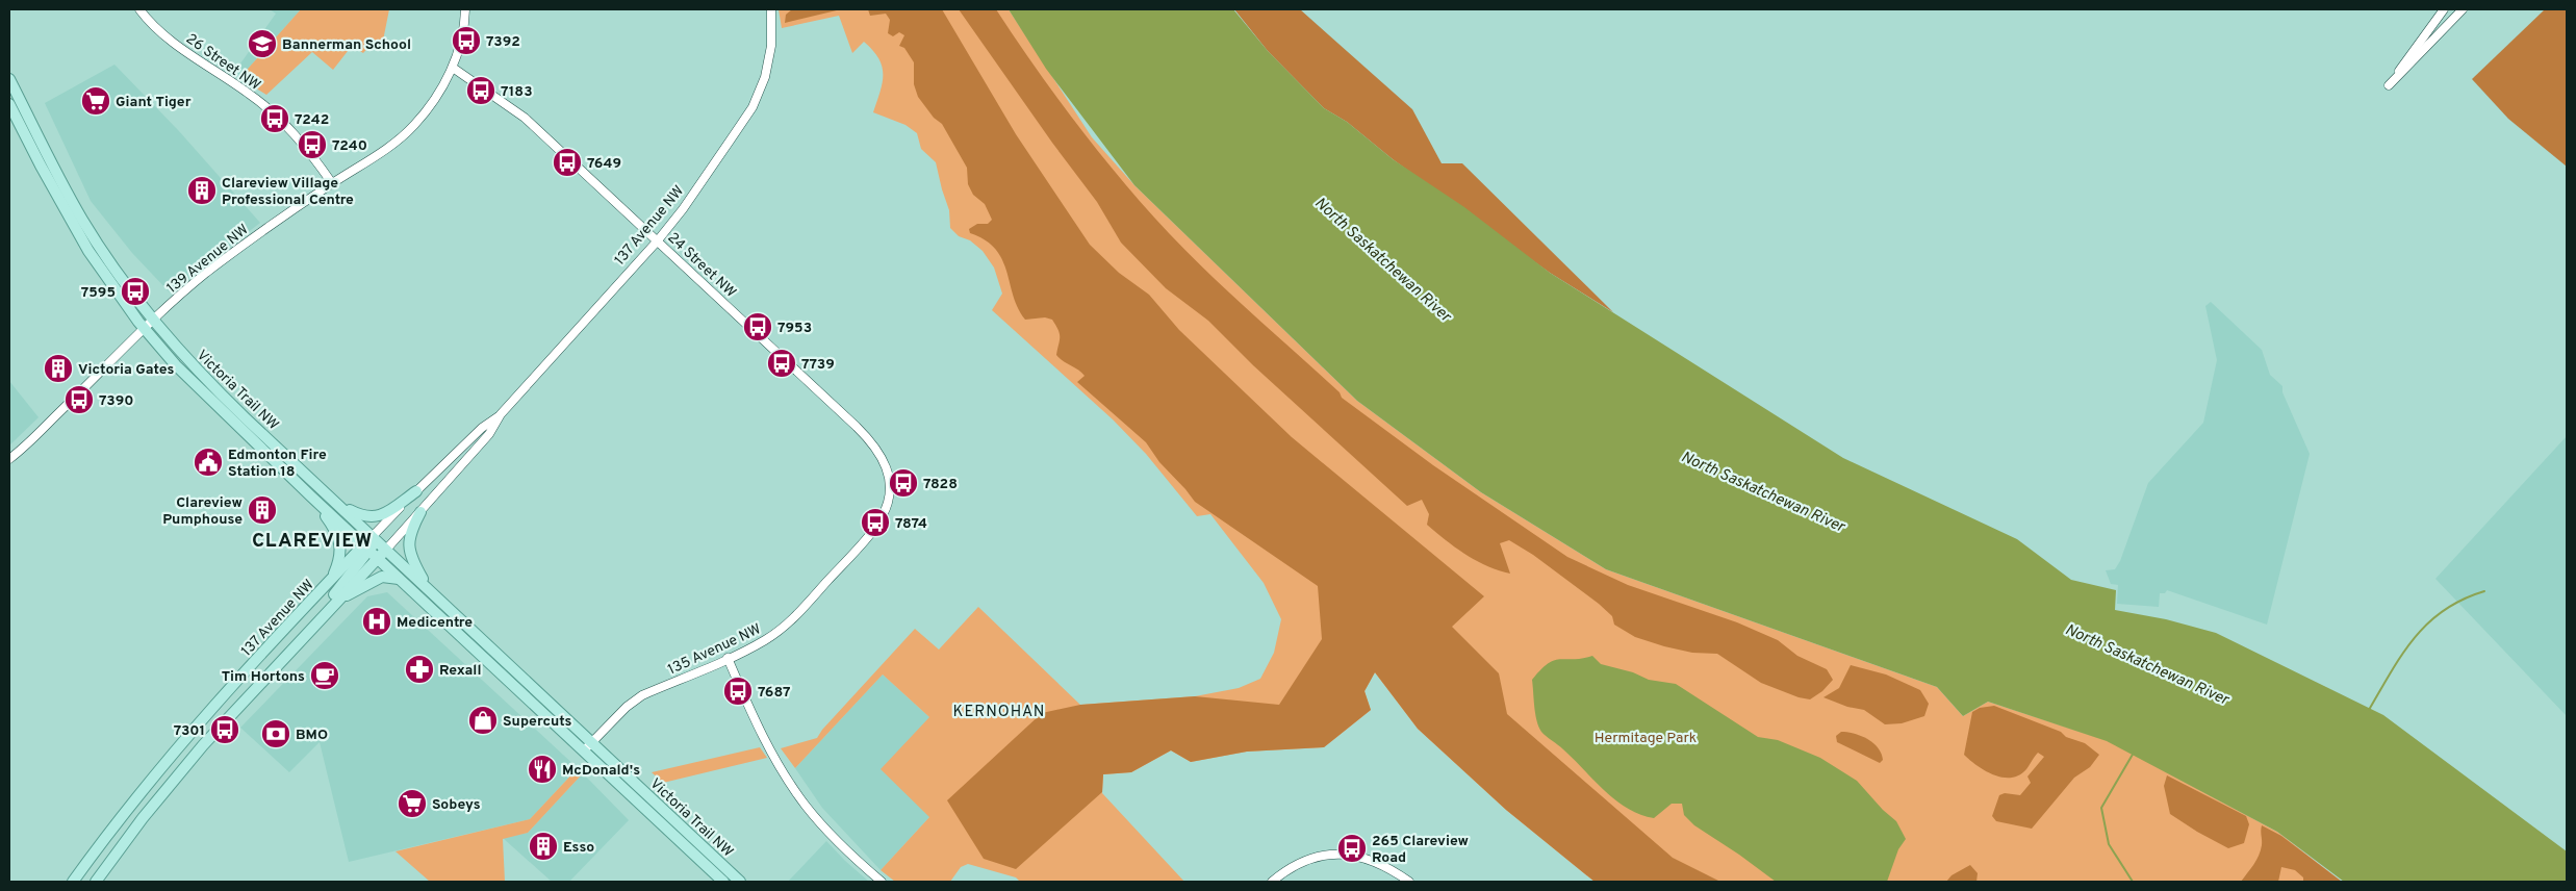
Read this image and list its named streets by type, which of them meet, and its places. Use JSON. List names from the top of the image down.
{
  "streets": {
    "main road": ["137 Avenue NW", "Victoria Trail NW"],
    "street": [
      "26 Street NW",
      "139 Avenue NW",
      "24 Street NW",
      "135 Avenue NW"
    ]
  },
  "crossings": [
    ["26 Street NW", "139 Avenue NW"],
    ["137 Avenue NW", "24 Street NW"],
    ["137 Avenue NW", "Victoria Trail NW"],
    ["139 Avenue NW", "24 Street NW"],
    ["139 Avenue NW", "Victoria Trail NW"],
    ["24 Street NW", "135 Avenue NW"],
    ["Victoria Trail NW", "135 Avenue NW"]
  ],
  "districts": ["CLAREVIEW", "KERNOHAN"],
  "water": ["North Saskatchewan River"],
  "parks": ["Hermitage Park"],
  "places": {
    "bus stop": [
      "7392",
      "7183",
      "7242",
      "7240",
      "7649",
      "7595",
      "7953",
      "7739",
      "7390",
      "7828",
      "7874",
      "7687",
      "7301",
      "265 Clareview Road"
    ],
    "school or university": ["Bannerman School"],
    "supermarket": ["Giant Tiger", "Sobeys"],
    "building": [
      "Clareview Village Professional Centre",
      "Victoria Gates",
      "Clareview Pumphouse",
      "Esso"
    ],
    "public building": ["Edmonton Fire Station 18"],
    "hospital": ["Medicentre"],
    "pharmacy": ["Rexall"],
    "cafe": ["Tim Hortons"],
    "shop": ["Supercuts"],
    "bank": ["BMO"],
    "restaurant": ["McDonald's"]
  }
}
